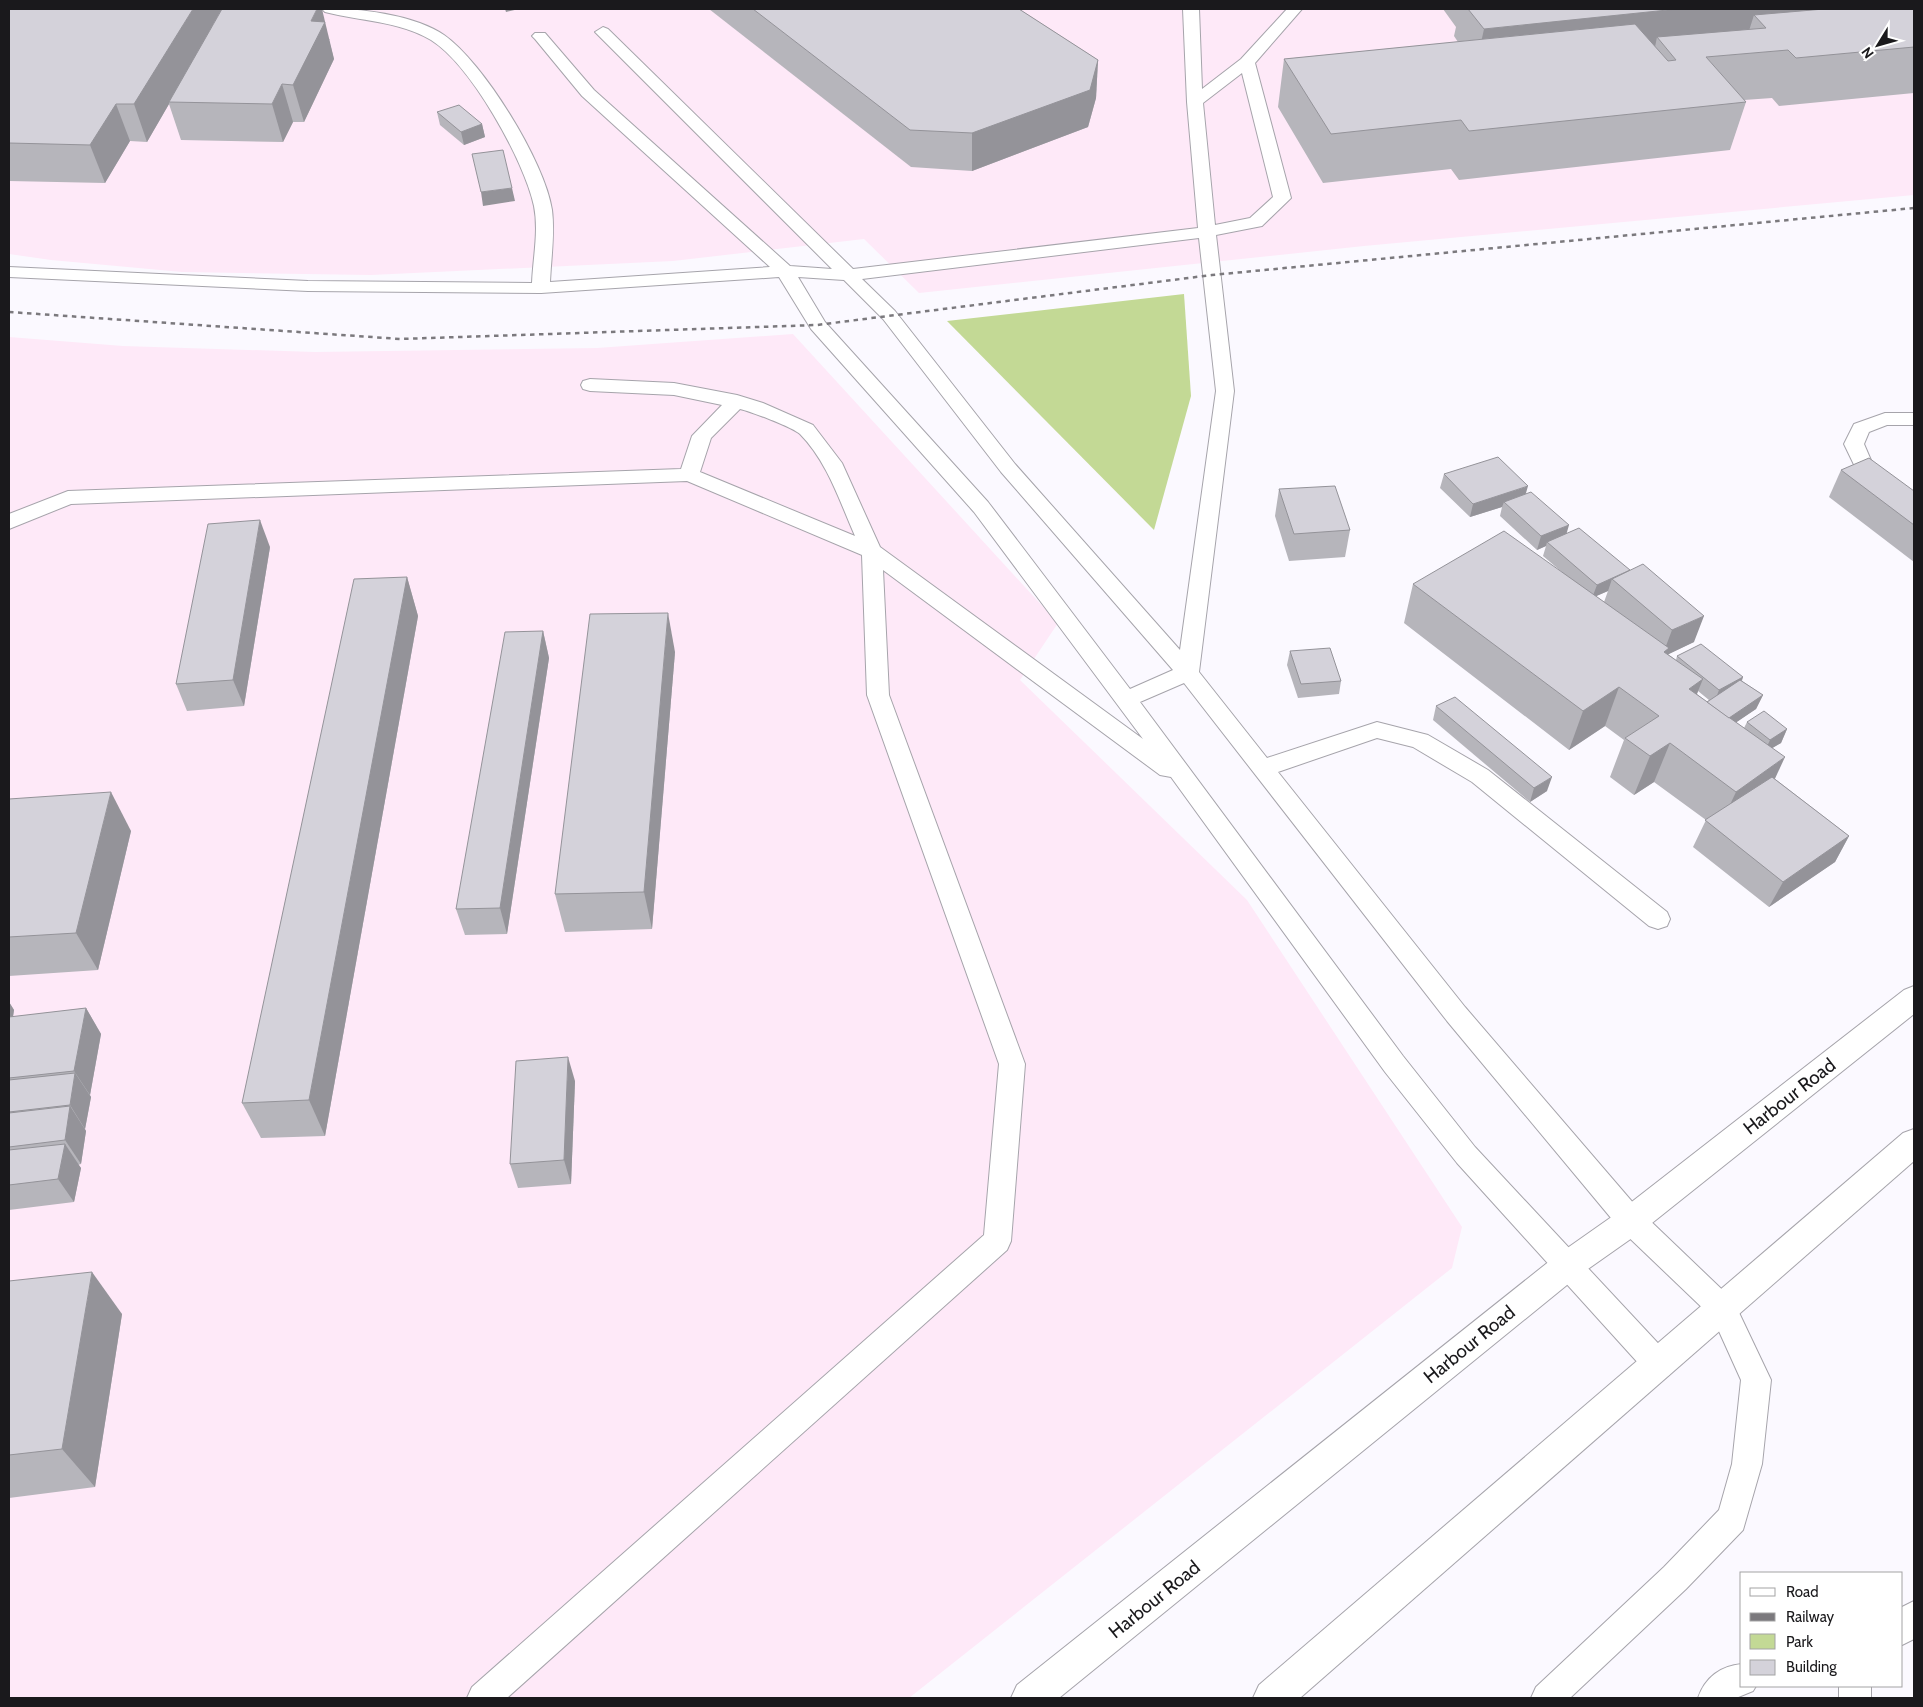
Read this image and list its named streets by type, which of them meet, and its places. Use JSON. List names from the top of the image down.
{
  "streets": {
    "main road": ["Harbour Road"]
  },
  "legend": [
    "Road",
    "Railway",
    "Park",
    "Building"
  ],
  "north": "bottom left"
}
